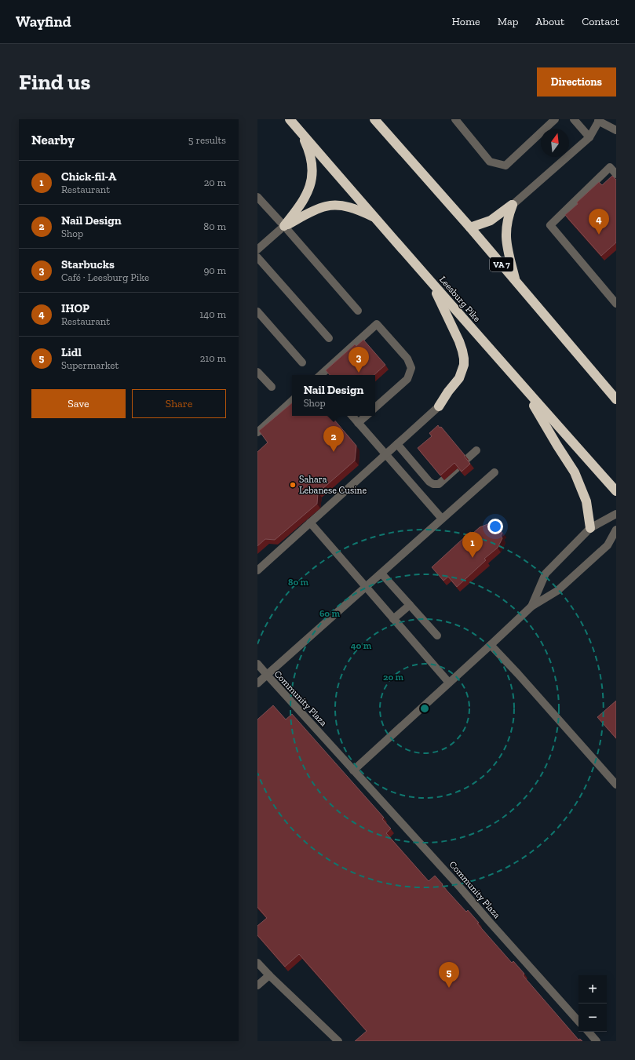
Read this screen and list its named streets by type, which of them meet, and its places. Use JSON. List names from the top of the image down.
{
  "streets": {
    "highway": ["VA 7", "Leesburg Pike"],
    "street": ["Community Plaza"]
  },
  "places": ["Sahara Lebanese Cusine"],
  "north": "top",
  "page": {
    "header": "Wayfind",
    "nav": [
      "Home",
      "Map",
      "About",
      "Contact"
    ],
    "buttons": [
      "Directions",
      ["Save", "Share"]
    ],
    "title": "Find us",
    "heading": ["Nearby", "5 results"],
    "list": [
      {
        "mark": "1",
        "name": "Chick-fil-A",
        "note": "Restaurant",
        "value": "20 m"
      },
      {
        "mark": "2",
        "name": "Nail Design",
        "note": "Shop",
        "value": "80 m"
      },
      {
        "mark": "3",
        "name": "Starbucks",
        "note": "Café · Leesburg Pike",
        "value": "90 m"
      },
      {
        "mark": "4",
        "name": "IHOP",
        "note": "Restaurant",
        "value": "140 m"
      },
      {
        "mark": "5",
        "name": "Lidl",
        "note": "Supermarket",
        "value": "210 m"
      }
    ],
    "pins": [
      "4",
      "3",
      "2",
      "1",
      "5"
    ],
    "popup": ["Nail Design", "Shop"],
    "map_buttons": ["+", "−"]
  },
  "rings": [
    "80 m",
    "60 m",
    "40 m",
    "20 m"
  ]
}
